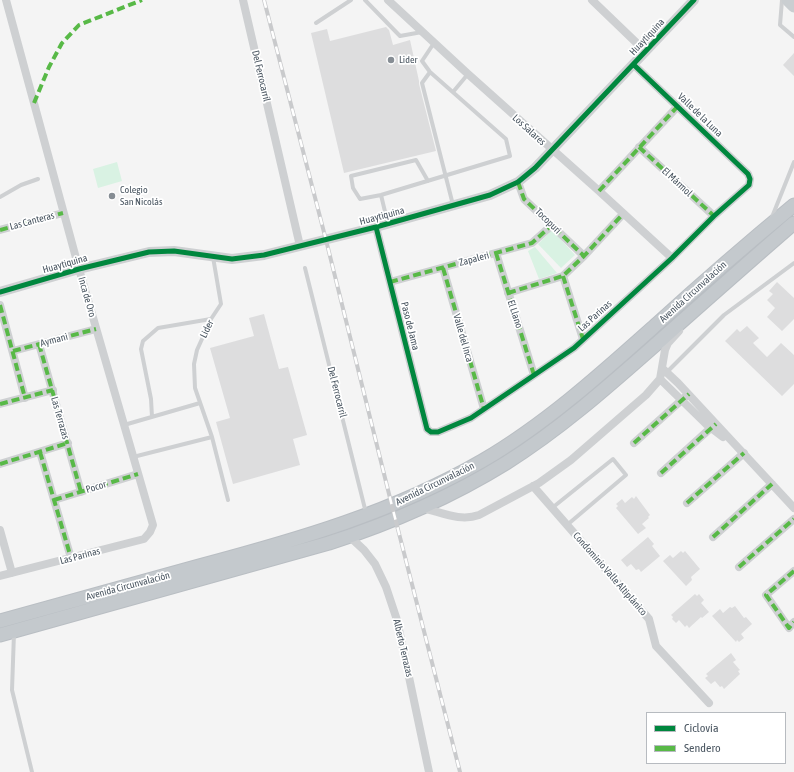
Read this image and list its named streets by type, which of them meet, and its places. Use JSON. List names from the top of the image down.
{
  "streets": {
    "highway": ["Avenida Circunvalación"],
    "street": [
      "Huaytiquina",
      "Del Ferrocarril",
      "Valle de la Luna",
      "Los Salares",
      "El Mármol",
      "Las Canteras",
      "Tocopuri",
      "Zapaleri",
      "Inca de Oro",
      "El Llano",
      "Las Parinas",
      "Paso de Jama",
      "Valle del Inca",
      "Aymani",
      "Las Terrazas",
      "Pocor",
      "Condominio Valle Altiplánico",
      "Alberto Terrazas"
    ],
    "lane": ["Lider"]
  },
  "crossings": [
    ["Huaytiquina", "Del Ferrocarril"],
    ["Huaytiquina", "Valle de la Luna"],
    ["Huaytiquina", "Los Salares"],
    ["Huaytiquina", "Tocopuri"],
    ["Huaytiquina", "Inca de Oro"],
    ["Huaytiquina", "Paso de Jama"],
    ["Huaytiquina", "Lider"],
    ["Del Ferrocarril", "Avenida Circunvalación"],
    ["Valle de la Luna", "Las Parinas"],
    ["Los Salares", "Las Parinas"],
    ["El Mármol", "Las Parinas"],
    ["Las Canteras", "Inca de Oro"],
    ["Tocopuri", "Zapaleri"],
    ["Zapaleri", "El Llano"],
    ["Zapaleri", "Paso de Jama"],
    ["Zapaleri", "Valle del Inca"],
    ["Avenida Circunvalación", "Condominio Valle Altiplánico"],
    ["Avenida Circunvalación", "Alberto Terrazas"],
    ["Inca de Oro", "Las Parinas"],
    ["Inca de Oro", "Aymani"],
    ["Inca de Oro", "Pocor"],
    ["El Llano", "Las Parinas"],
    ["Las Parinas", "Paso de Jama"],
    ["Las Parinas", "Valle del Inca"],
    ["Aymani", "Las Terrazas"],
    ["Las Terrazas", "Pocor"]
  ],
  "places": ["Lider", "Colegio San Nicolás"],
  "legend": ["Ciclovía", "Sendero"]
}
